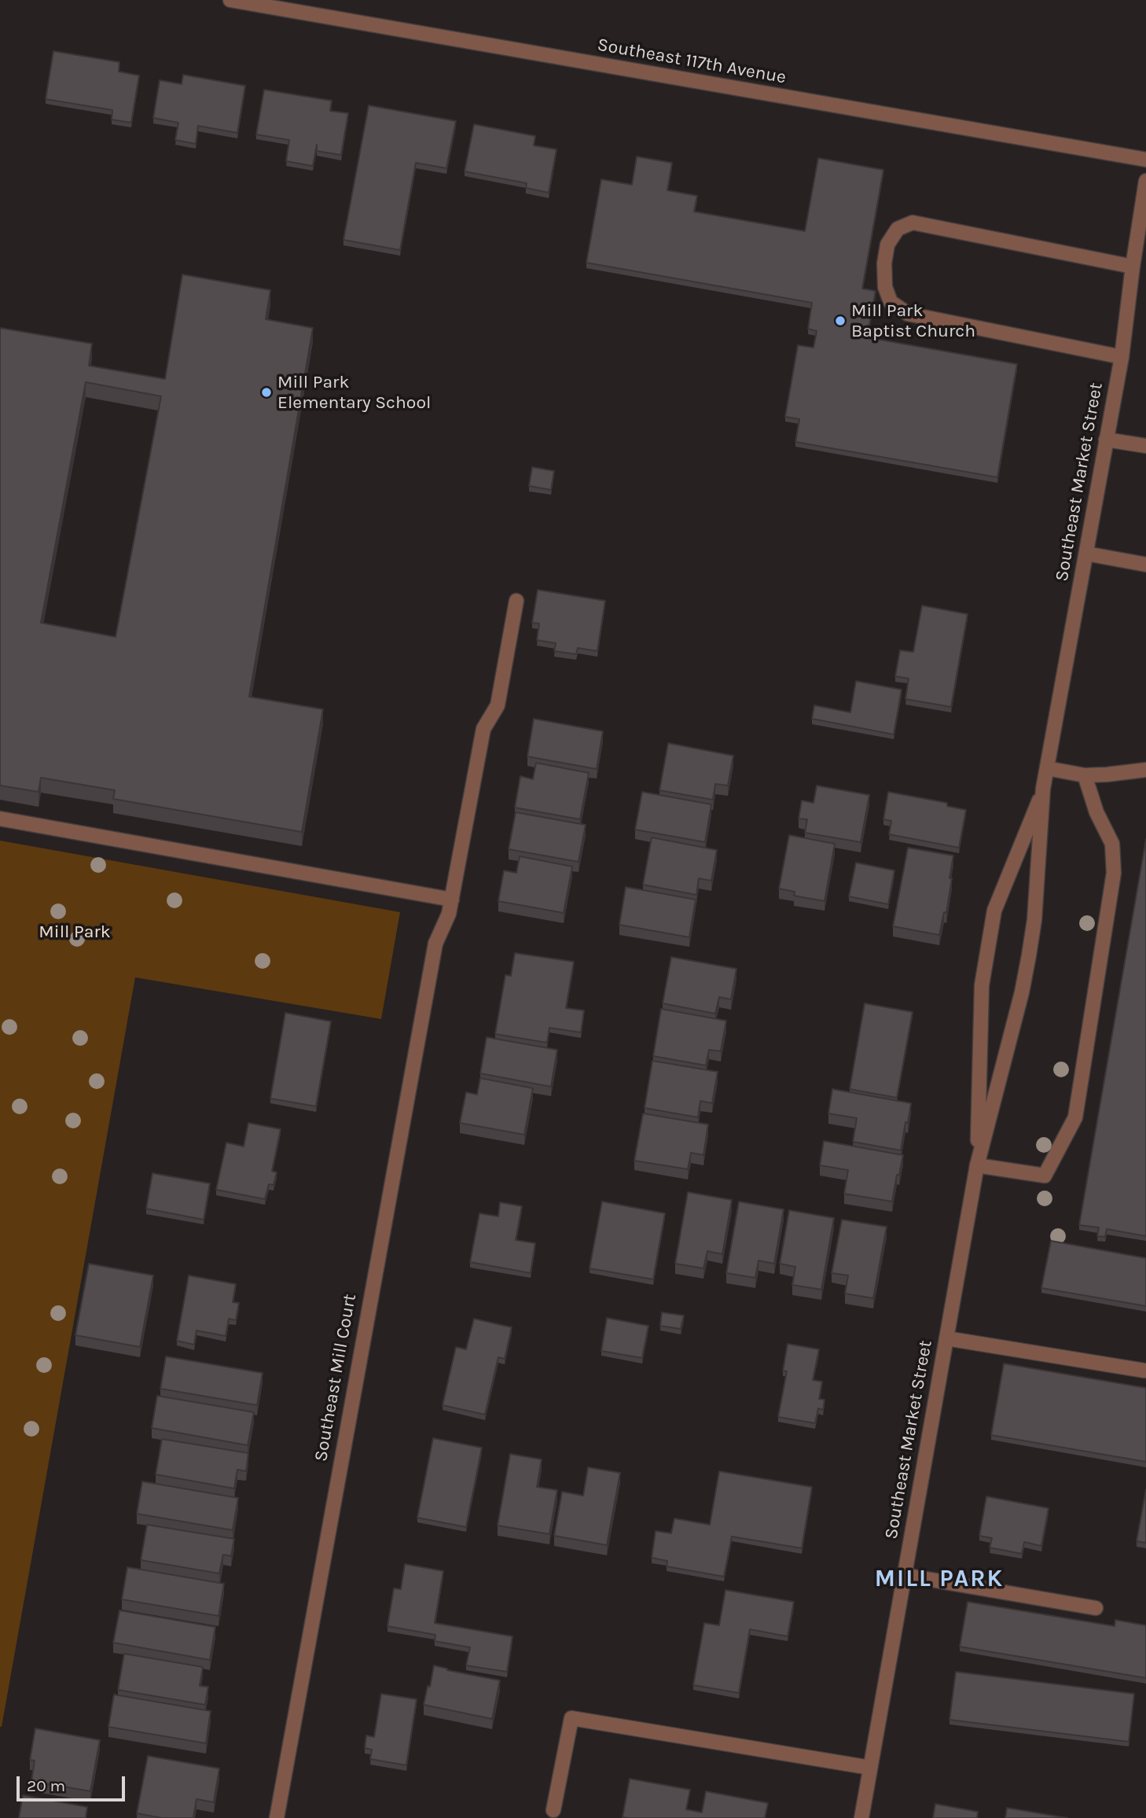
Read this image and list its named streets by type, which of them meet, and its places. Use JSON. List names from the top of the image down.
{
  "streets": {
    "street": ["Southeast 117th Avenue", "Southeast Market Street", "Southeast Mill Court"]
  },
  "districts": ["MILL PARK"],
  "parks": ["Mill Park"],
  "places": ["Mill Park Baptist Church", "Mill Park Elementary School"],
  "scale_bar": "20 m"
}
